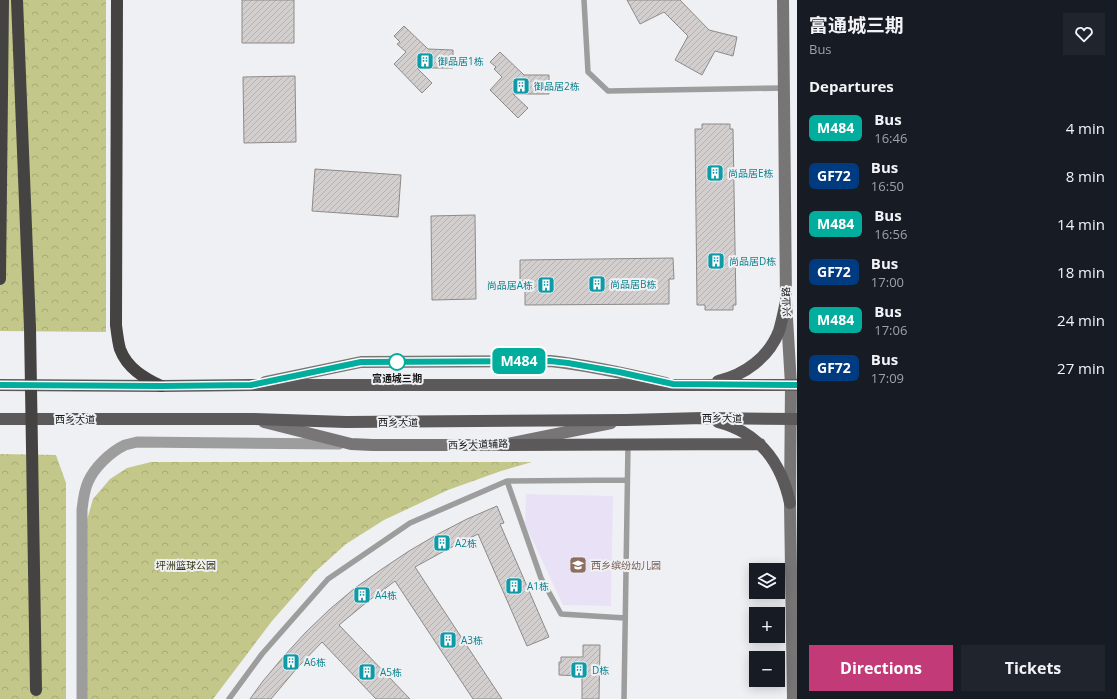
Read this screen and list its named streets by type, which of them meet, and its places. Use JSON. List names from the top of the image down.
{
  "streets": {
    "main road": ["西乡大道"],
    "street": ["兴业路", "西乡大道辅路"]
  },
  "crossings": [
    ["兴业路", "西乡大道"],
    ["西乡大道", "西乡大道辅路"]
  ],
  "parks": ["坪洲篮球公园"],
  "places": {
    "building": [
      "御品居1栋",
      "御品居2栋",
      "尚品居E栋",
      "尚品居D栋",
      "尚品居B栋",
      "尚品居A栋",
      "A2栋",
      "A1栋",
      "A4栋",
      "A3栋",
      "A6栋",
      "D栋",
      "A5栋"
    ],
    "other": ["富通城三期"],
    "school or university": ["西乡缤纷幼儿园"]
  },
  "lines": ["bus line M484"],
  "page": {
    "on_map": "M484",
    "heading": [
      ["富通城三期", "Bus"],
      "Departures"
    ],
    "list": [
      {
        "mark": "M484",
        "name": "Bus",
        "note": "16:46",
        "value": "4 min"
      },
      {
        "mark": "GF72",
        "name": "Bus",
        "note": "16:50",
        "value": "8 min"
      },
      {
        "mark": "M484",
        "name": "Bus",
        "note": "16:56",
        "value": "14 min"
      },
      {
        "mark": "GF72",
        "name": "Bus",
        "note": "17:00",
        "value": "18 min"
      },
      {
        "mark": "M484",
        "name": "Bus",
        "note": "17:06",
        "value": "24 min"
      },
      {
        "mark": "GF72",
        "name": "Bus",
        "note": "17:09",
        "value": "27 min"
      }
    ],
    "map_buttons": ["+", "−"],
    "buttons": ["Directions", "Tickets"]
  }
}
